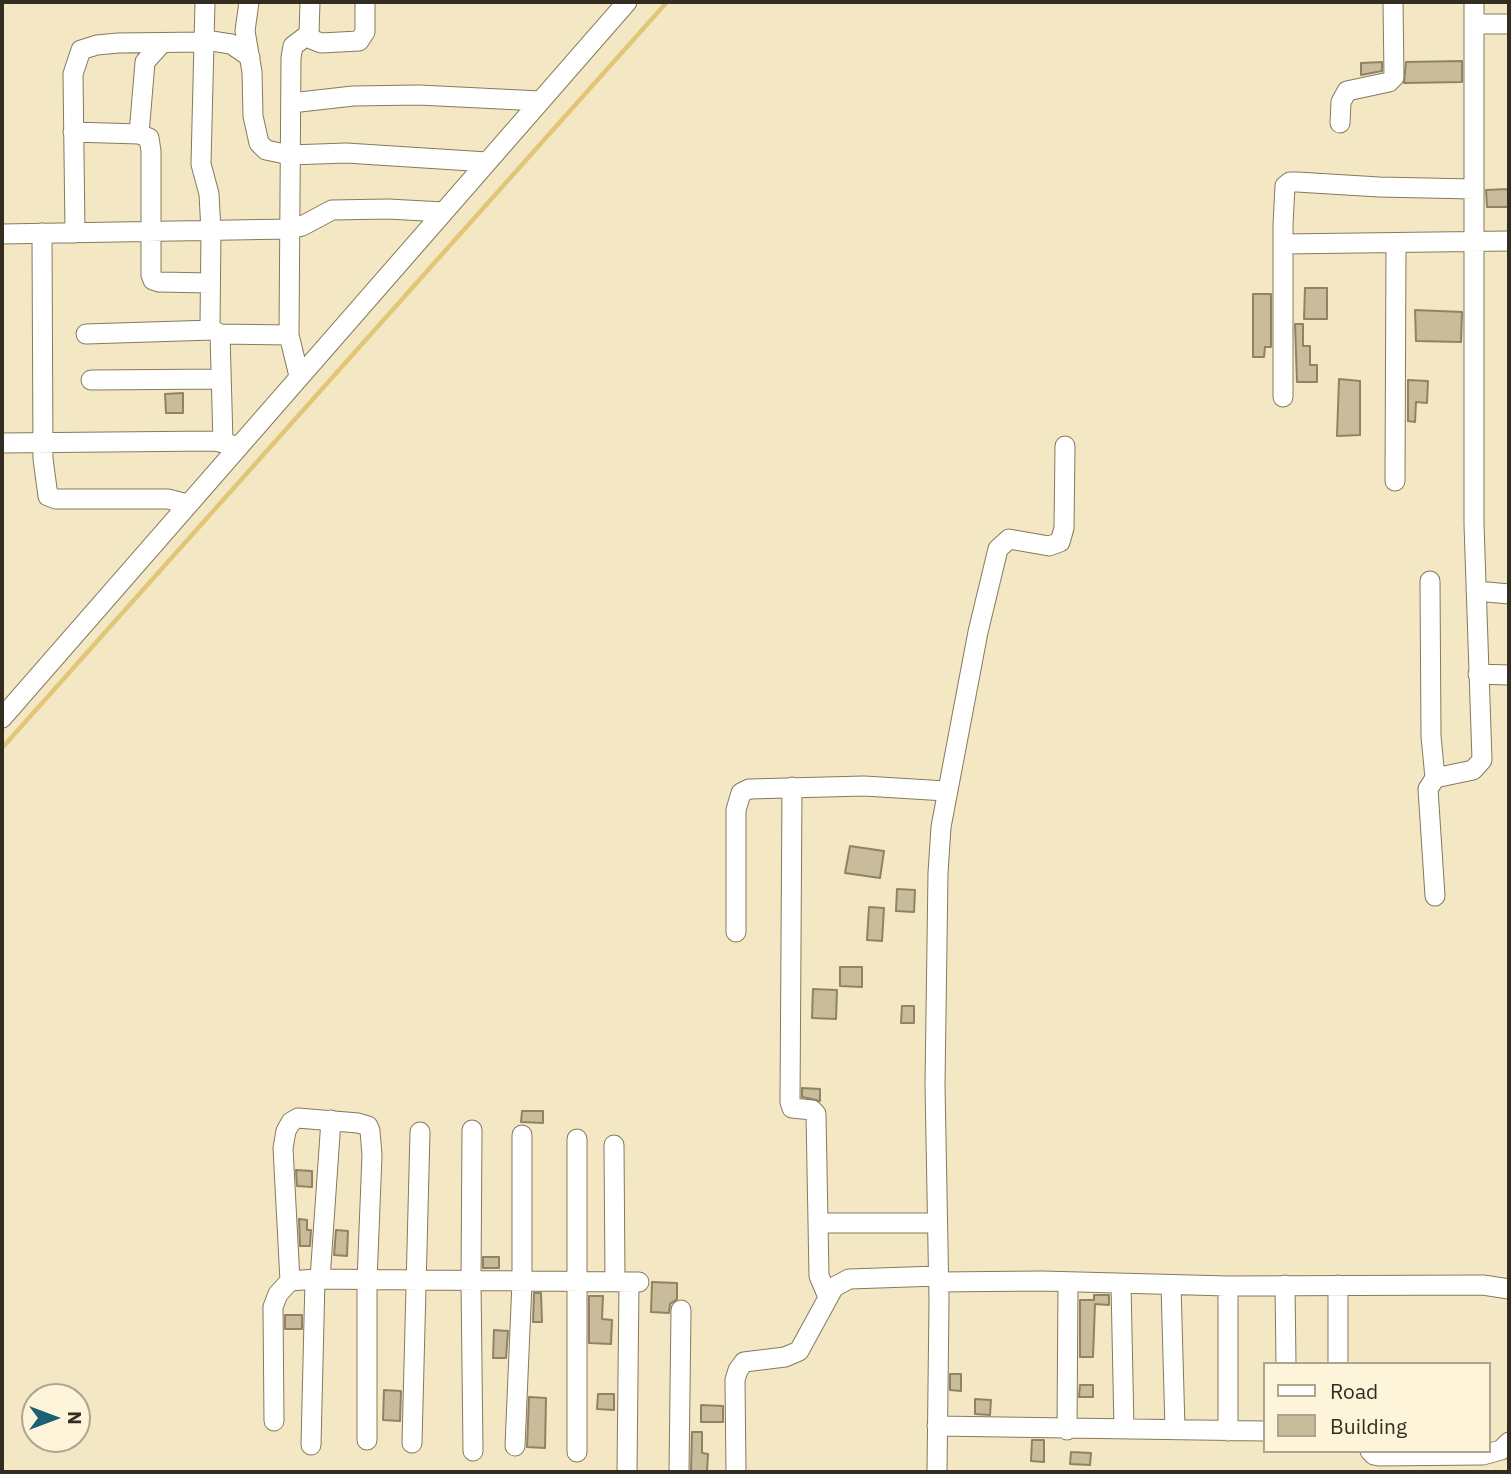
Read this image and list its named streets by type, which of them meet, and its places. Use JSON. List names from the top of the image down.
{
  "legend": ["Road", "Building"],
  "north": "right"
}
